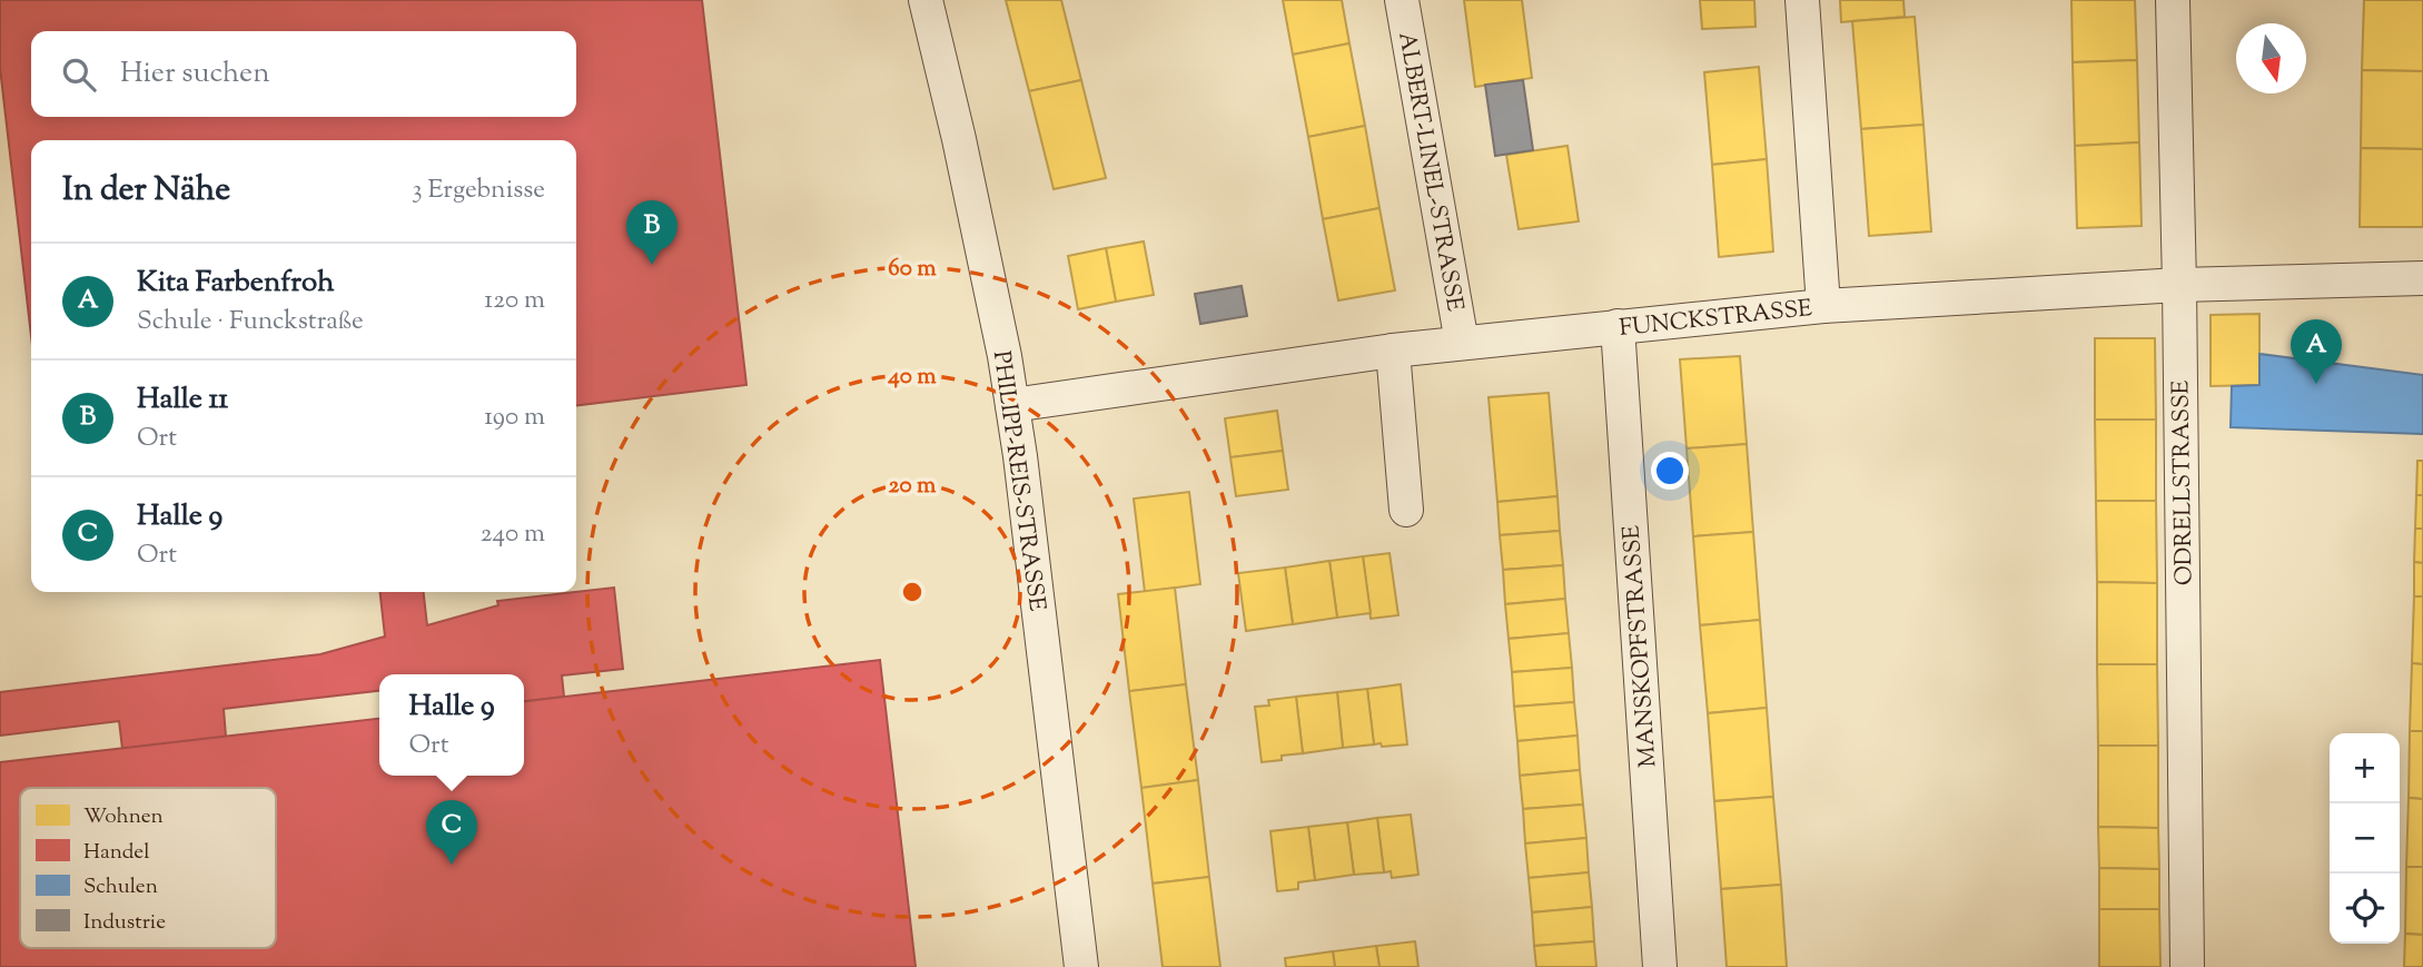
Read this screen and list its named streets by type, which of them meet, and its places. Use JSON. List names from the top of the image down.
{
  "streets": {
    "street": [
      "ALBERT-LINEL-STRASSE",
      "FUNCKSTRASSE",
      "PHILIPP-REIS-STRASSE",
      "ODRELLSTRASSE",
      "MANSKOPFSTRASSE"
    ]
  },
  "crossings": [
    ["ALBERT-LINEL-STRASSE", "FUNCKSTRASSE"],
    ["FUNCKSTRASSE", "PHILIPP-REIS-STRASSE"],
    ["FUNCKSTRASSE", "ODRELLSTRASSE"],
    ["FUNCKSTRASSE", "MANSKOPFSTRASSE"]
  ],
  "legend": [
    "Wohnen",
    "Handel",
    "Schulen",
    "Industrie"
  ],
  "north": "bottom",
  "page": {
    "search": "Hier suchen",
    "heading": ["In der Nähe", "3 Ergebnisse"],
    "pins": ["B", "A", "C"],
    "list": [
      {
        "mark": "A",
        "name": "Kita Farbenfroh",
        "note": "Schule · Funckstraße",
        "value": "120 m"
      },
      {
        "mark": "B",
        "name": "Halle 11",
        "note": "Ort",
        "value": "190 m"
      },
      {
        "mark": "C",
        "name": "Halle 9",
        "note": "Ort",
        "value": "240 m"
      }
    ],
    "popup": ["Halle 9", "Ort"],
    "map_buttons": ["+", "−"]
  },
  "rings": ["60 m", "40 m", "20 m"]
}
